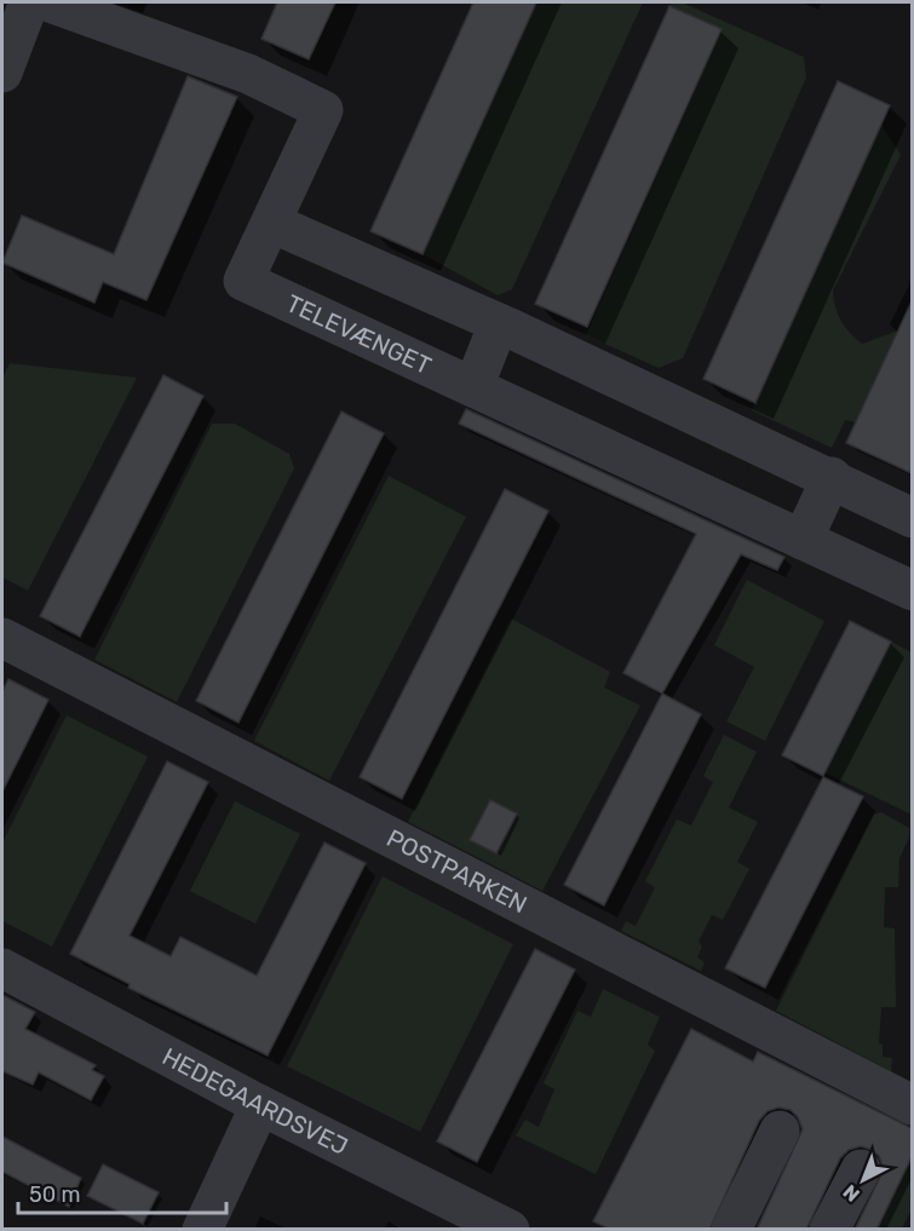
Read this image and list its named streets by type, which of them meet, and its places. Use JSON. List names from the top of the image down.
{
  "streets": {
    "street": ["TELEVÆNGET", "POSTPARKEN", "HEDEGAARDSVEJ"]
  },
  "scale_bar": "50 m",
  "north": "bottom left"
}
